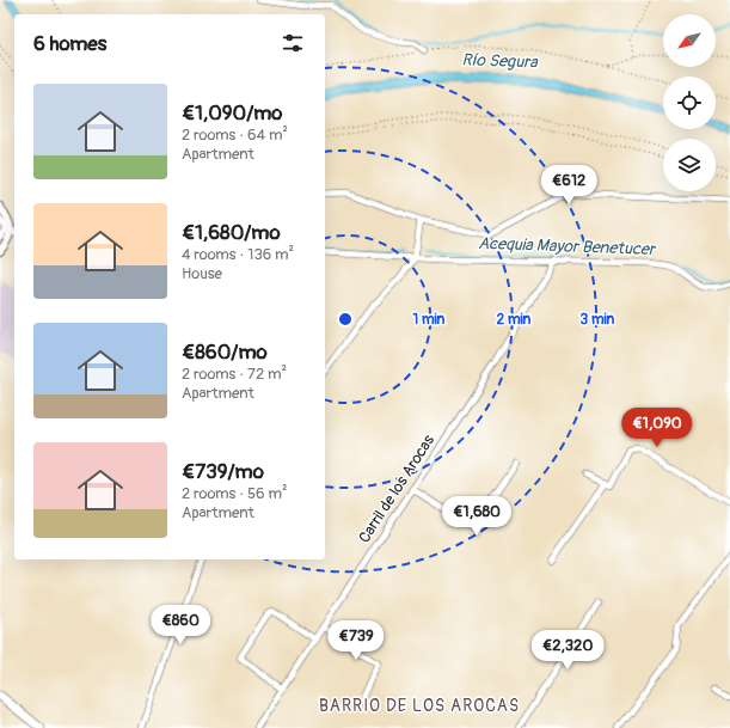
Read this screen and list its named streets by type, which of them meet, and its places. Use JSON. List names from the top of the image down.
{
  "streets": {
    "street": ["Carril de los Arocas"]
  },
  "districts": ["BARRIO DE LOS AROCAS"],
  "water": ["Río Segura", "Acequia Mayor Benetucer"],
  "north": "bottom left",
  "page": {
    "heading": "6 homes",
    "list": [
      {
        "name": "€1,090/mo",
        "note": "2 rooms · 64 m² · Apartment"
      },
      {
        "name": "€1,680/mo",
        "note": "4 rooms · 136 m² · House"
      },
      {
        "name": "€860/mo",
        "note": "2 rooms · 72 m² · Apartment"
      },
      {
        "name": "€739/mo",
        "note": "2 rooms · 56 m² · Apartment"
      }
    ],
    "price": [
      "€612",
      "€1,090",
      "€1,680",
      "€860",
      "€739",
      "€2,320"
    ]
  },
  "rings": ["1 min", "2 min", "3 min"]
}
